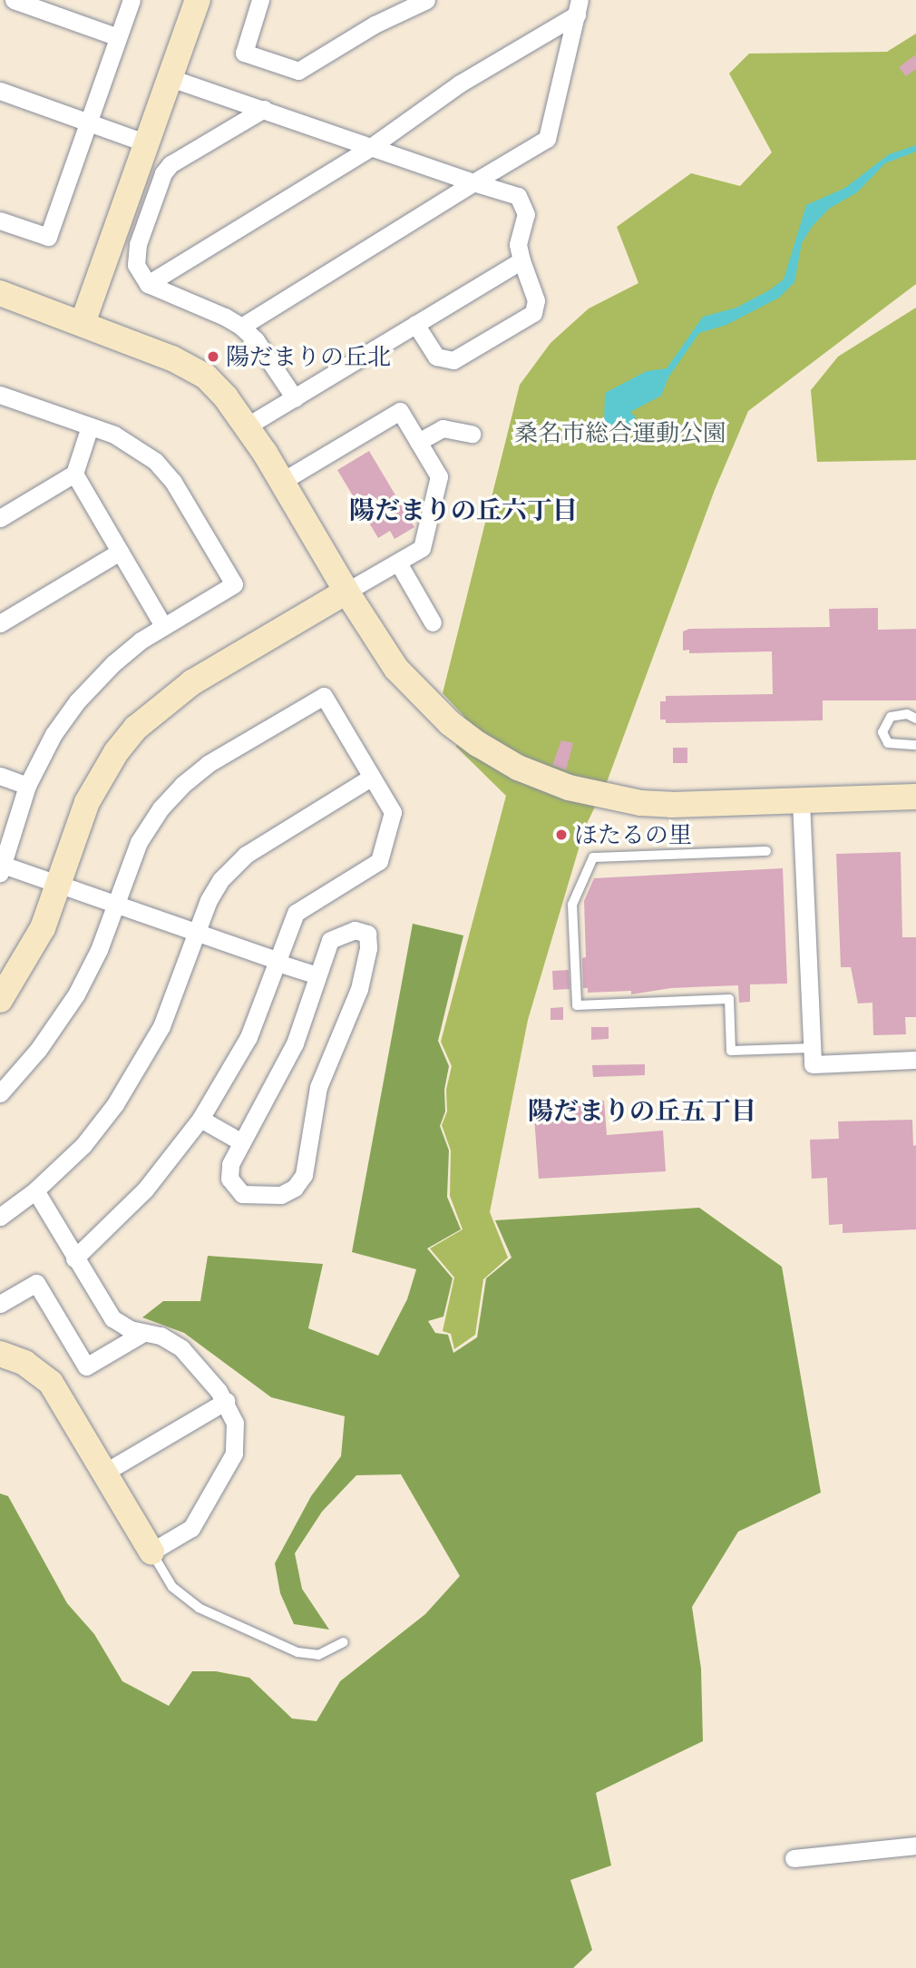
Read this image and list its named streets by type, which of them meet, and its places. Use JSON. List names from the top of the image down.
{
  "districts": ["陽だまりの丘六丁目", "陽だまりの丘五丁目"],
  "parks": ["桑名市総合運動公園"],
  "places": ["陽だまりの丘北", "ほたるの里"]
}
